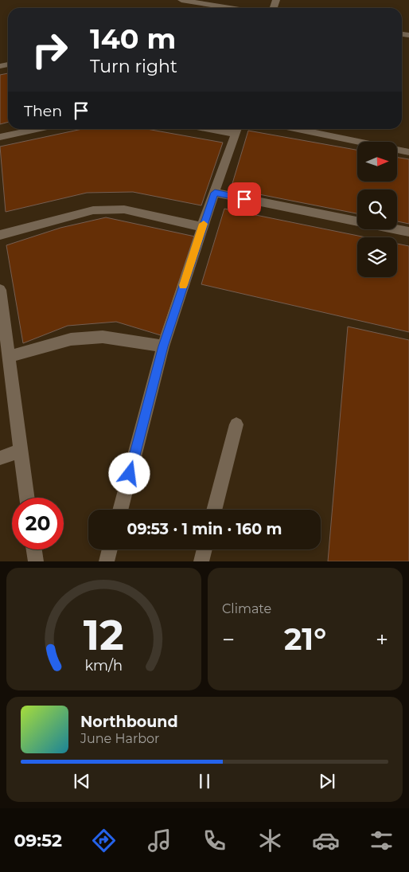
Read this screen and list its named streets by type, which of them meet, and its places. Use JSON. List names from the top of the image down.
{
  "north": "right",
  "page": {
    "turn": ["140 m", "Turn right"],
    "then": "Then",
    "limit": "20",
    "trip": "09:53 · 1 min · 160 m",
    "tile": "Climate",
    "heat": ["−", "21°", "+"],
    "song": ["Northbound", "June Harbor"],
    "tabs": "09:52",
    "gauge": ["12", "km/h"]
  }
}
